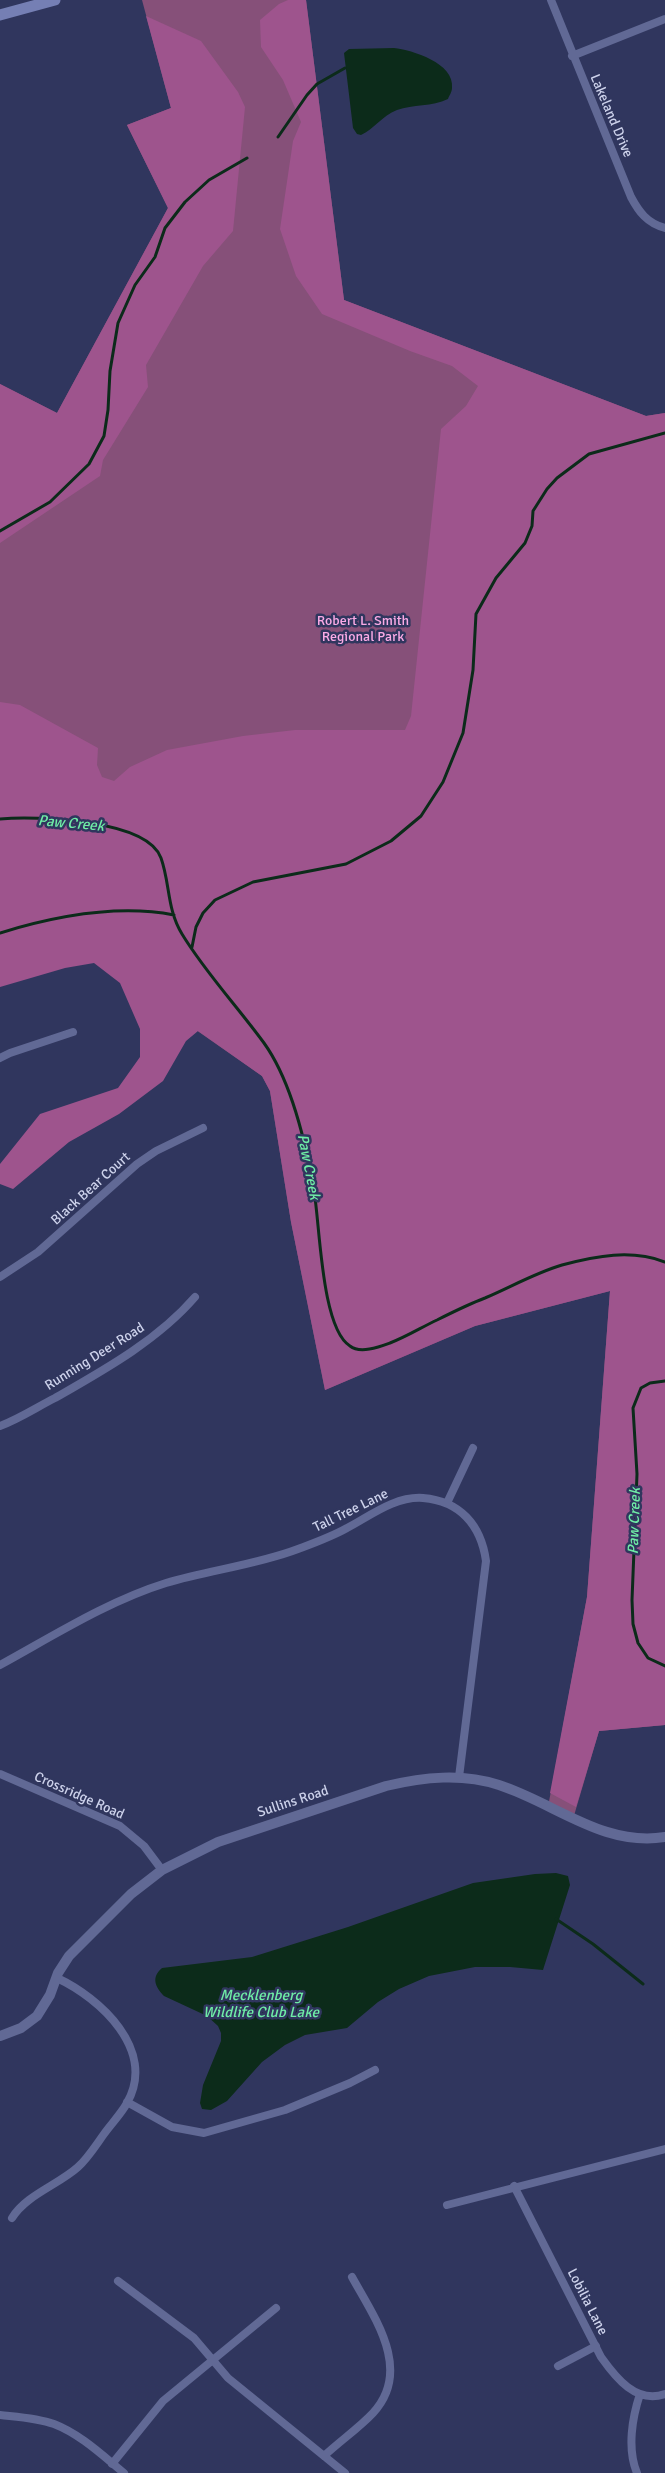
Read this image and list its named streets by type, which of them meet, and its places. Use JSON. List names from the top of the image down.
{
  "streets": {
    "street": [
      "Lakeland Drive",
      "Black Bear Court",
      "Running Deer Road",
      "Tall Tree Lane",
      "Crossridge Road",
      "Sullins Road",
      "Lobilia Lane"
    ]
  },
  "crossings": [
    ["Tall Tree Lane", "Sullins Road"],
    ["Crossridge Road", "Sullins Road"]
  ],
  "water": ["Paw Creek", "Mecklenberg Wildlife Club Lake"],
  "parks": ["Robert L. Smith Regional Park"]
}
